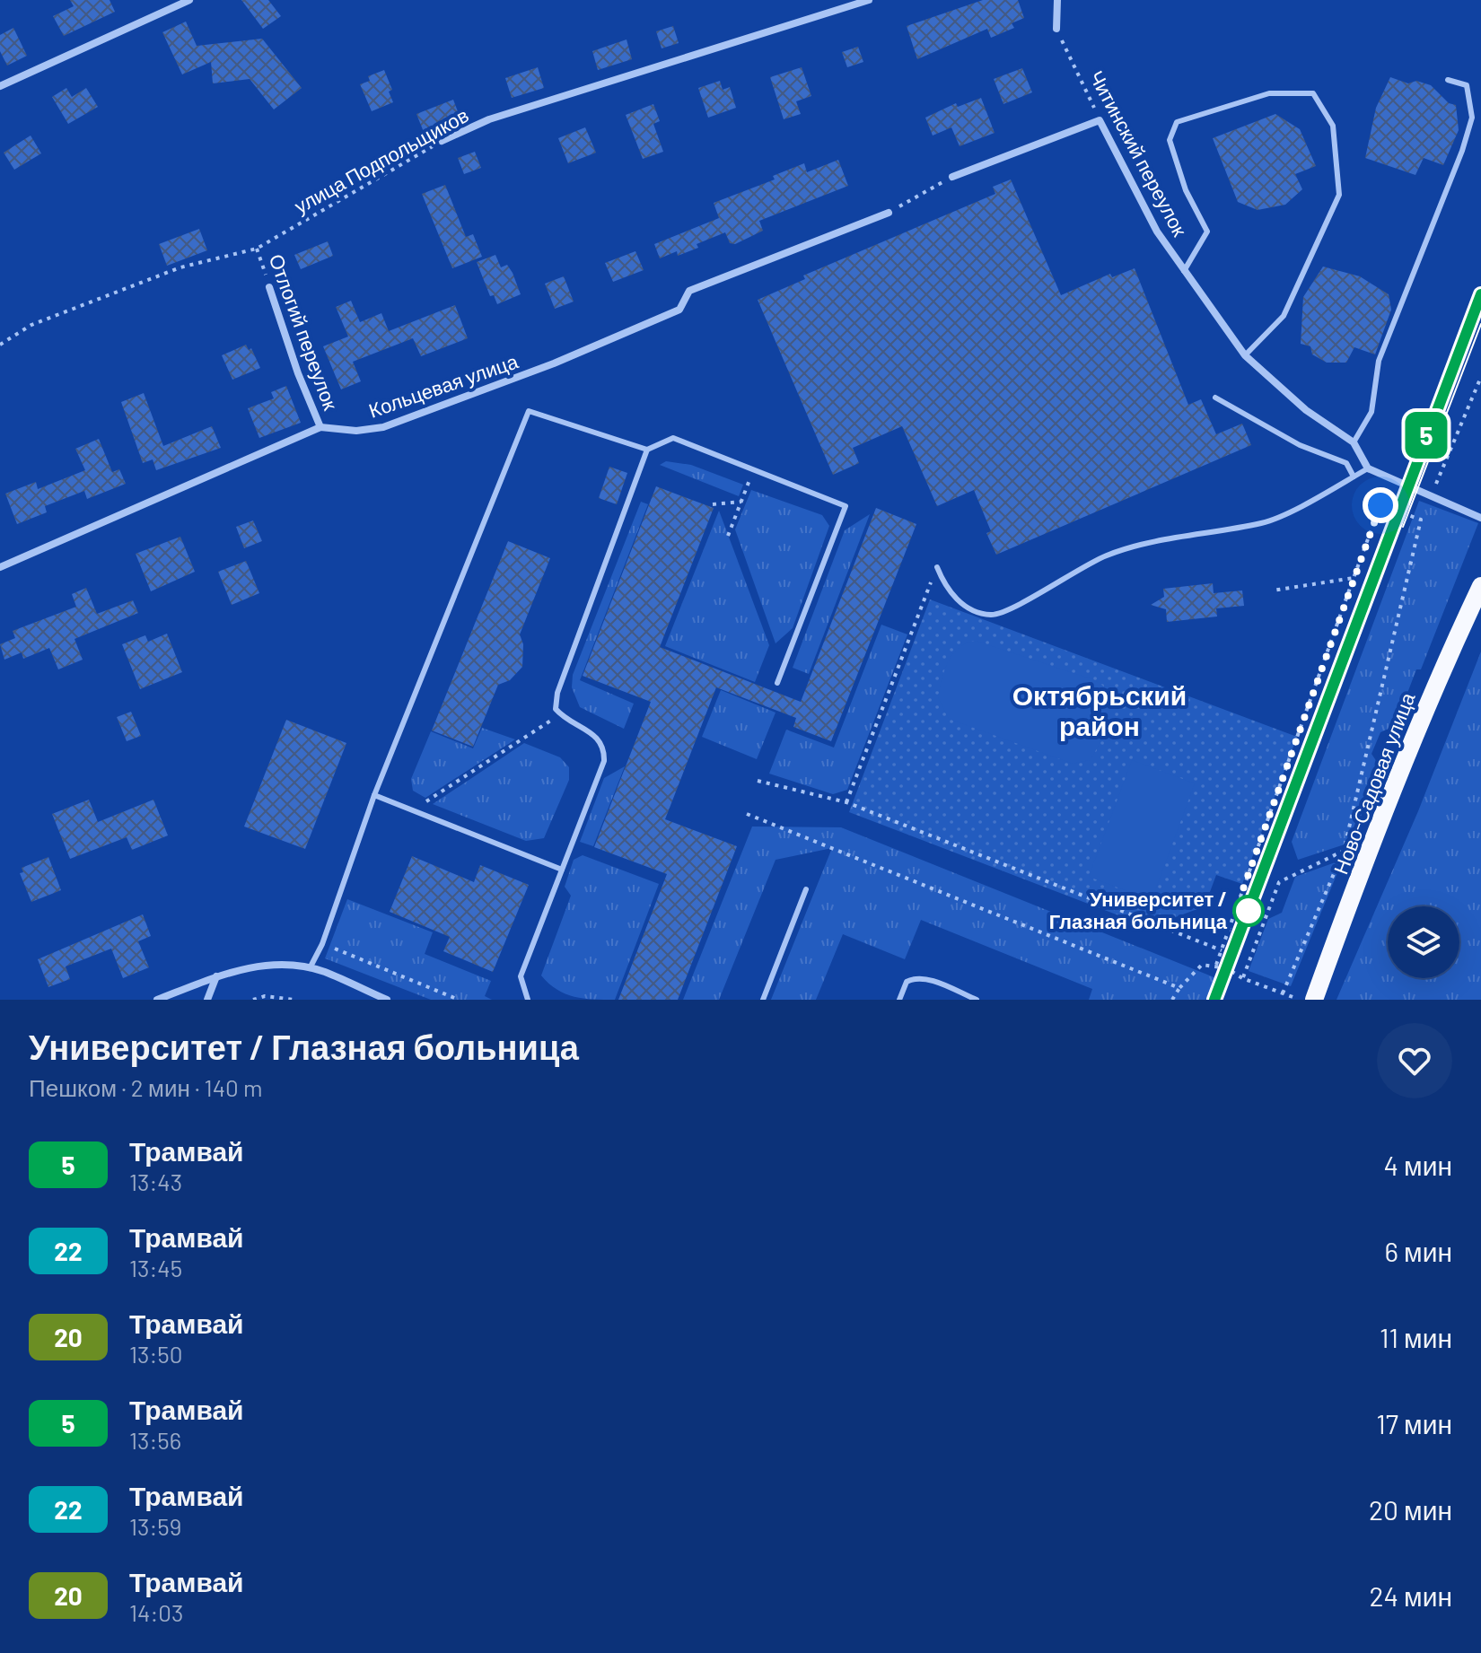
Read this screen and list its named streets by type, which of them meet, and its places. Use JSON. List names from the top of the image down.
{
  "streets": {
    "main road": ["Ново-Садовая улица"],
    "street": [
      "Читинский переулок",
      "улица Подпольщиков",
      "Отлогий переулок",
      "Кольцевая улица"
    ]
  },
  "crossings": [
    ["улица Подпольщиков", "Отлогий переулок"],
    ["Отлогий переулок", "Кольцевая улица"]
  ],
  "districts": ["Октябрьский район"],
  "places": ["Университет / Глазная больница"],
  "lines": ["tram line 5"],
  "page": {
    "on_map": "5",
    "heading": ["Университет / Глазная больница", "Пешком · 2 мин · 140 m"],
    "list": [
      {
        "mark": "5",
        "name": "Трамвай",
        "note": "13:43",
        "value": "4 мин"
      },
      {
        "mark": "22",
        "name": "Трамвай",
        "note": "13:45",
        "value": "6 мин"
      },
      {
        "mark": "20",
        "name": "Трамвай",
        "note": "13:50",
        "value": "11 мин"
      },
      {
        "mark": "5",
        "name": "Трамвай",
        "note": "13:56",
        "value": "17 мин"
      },
      {
        "mark": "22",
        "name": "Трамвай",
        "note": "13:59",
        "value": "20 мин"
      },
      {
        "mark": "20",
        "name": "Трамвай",
        "note": "14:03",
        "value": "24 мин"
      }
    ]
  }
}
